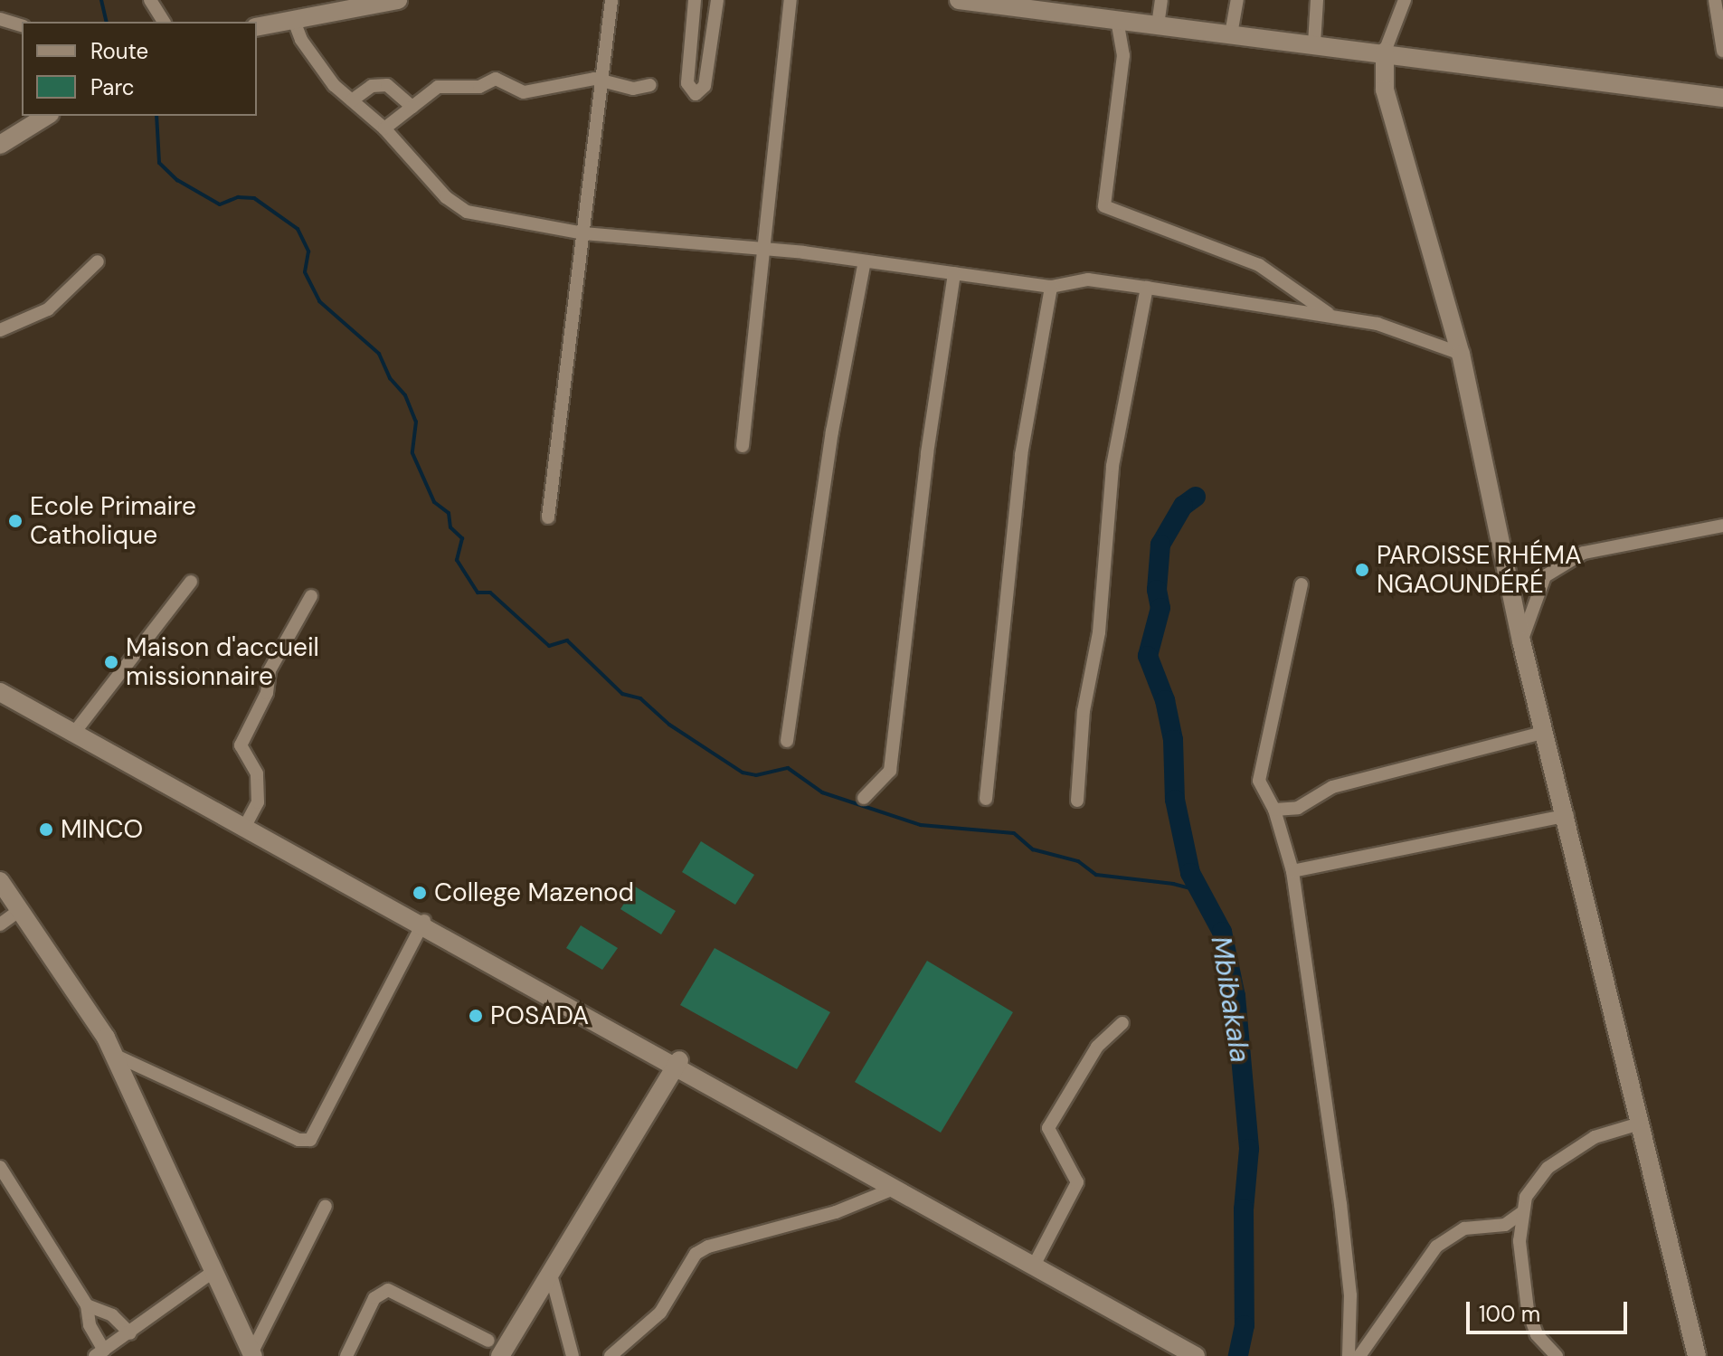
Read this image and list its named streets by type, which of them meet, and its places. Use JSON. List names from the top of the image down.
{
  "water": ["Mbibakala"],
  "places": [
    "Ecole Primaire Catholique",
    "PAROISSE RHÉMA NGAOUNDÉRÉ",
    "Maison d'accueil missionnaire",
    "MINCO",
    "College Mazenod",
    "POSADA"
  ],
  "legend": ["Route", "Parc"],
  "scale_bar": "100 m"
}
